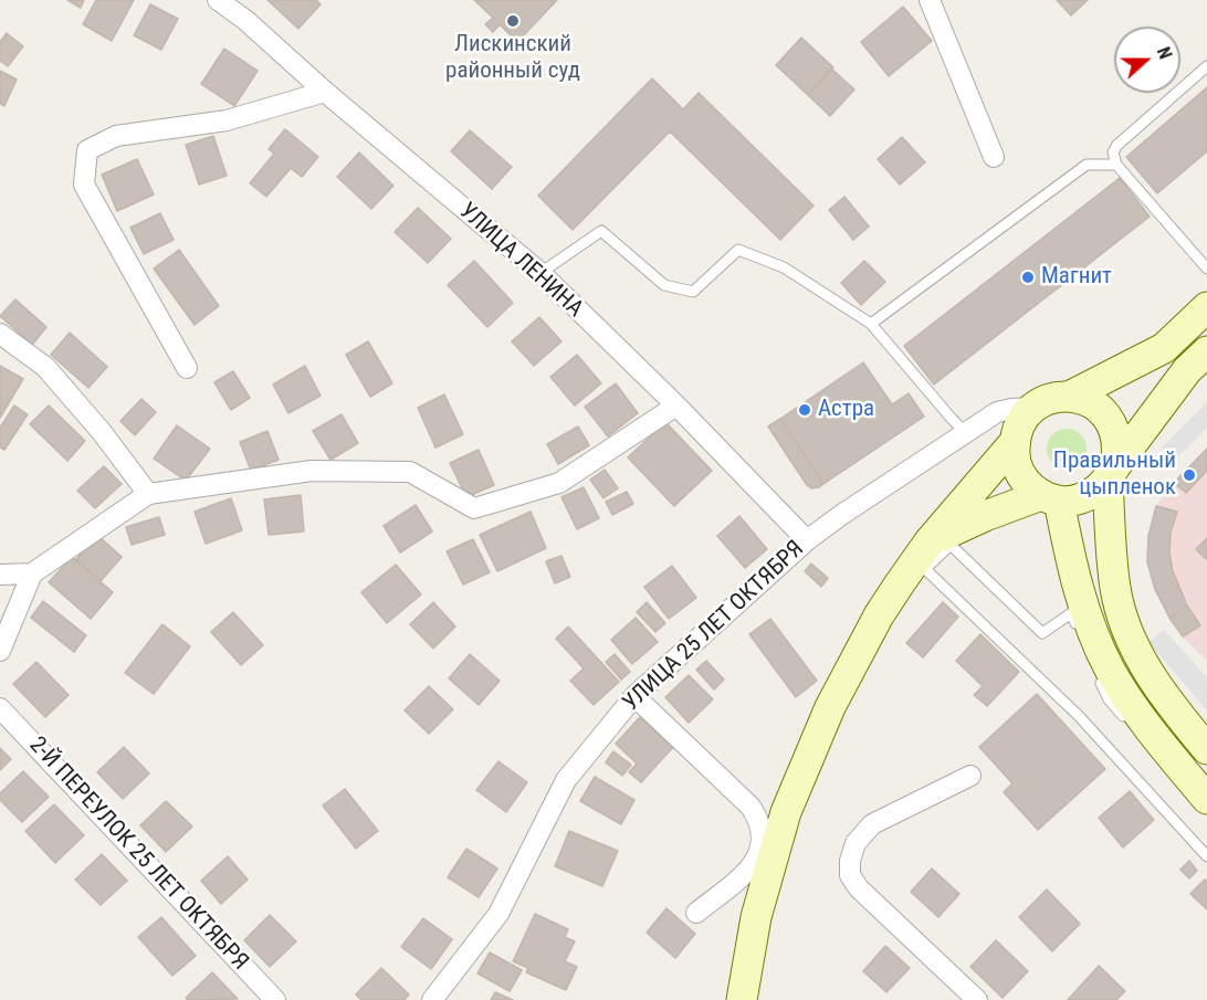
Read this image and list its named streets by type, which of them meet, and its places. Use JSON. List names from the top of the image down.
{
  "streets": {
    "street": ["УЛИЦА ЛЕНИНА", "УЛИЦА 25 ЛЕТ ОКТЯБРЯ", "2-Й ПЕРЕУЛОК 25 ЛЕТ ОКТЯБРЯ"]
  },
  "crossings": [
    ["УЛИЦА ЛЕНИНА", "УЛИЦА 25 ЛЕТ ОКТЯБРЯ"]
  ],
  "places": [
    "Лискинский районный суд",
    "Магнит",
    "Астра",
    "Правильный цыпленок"
  ],
  "north": "right"
}
